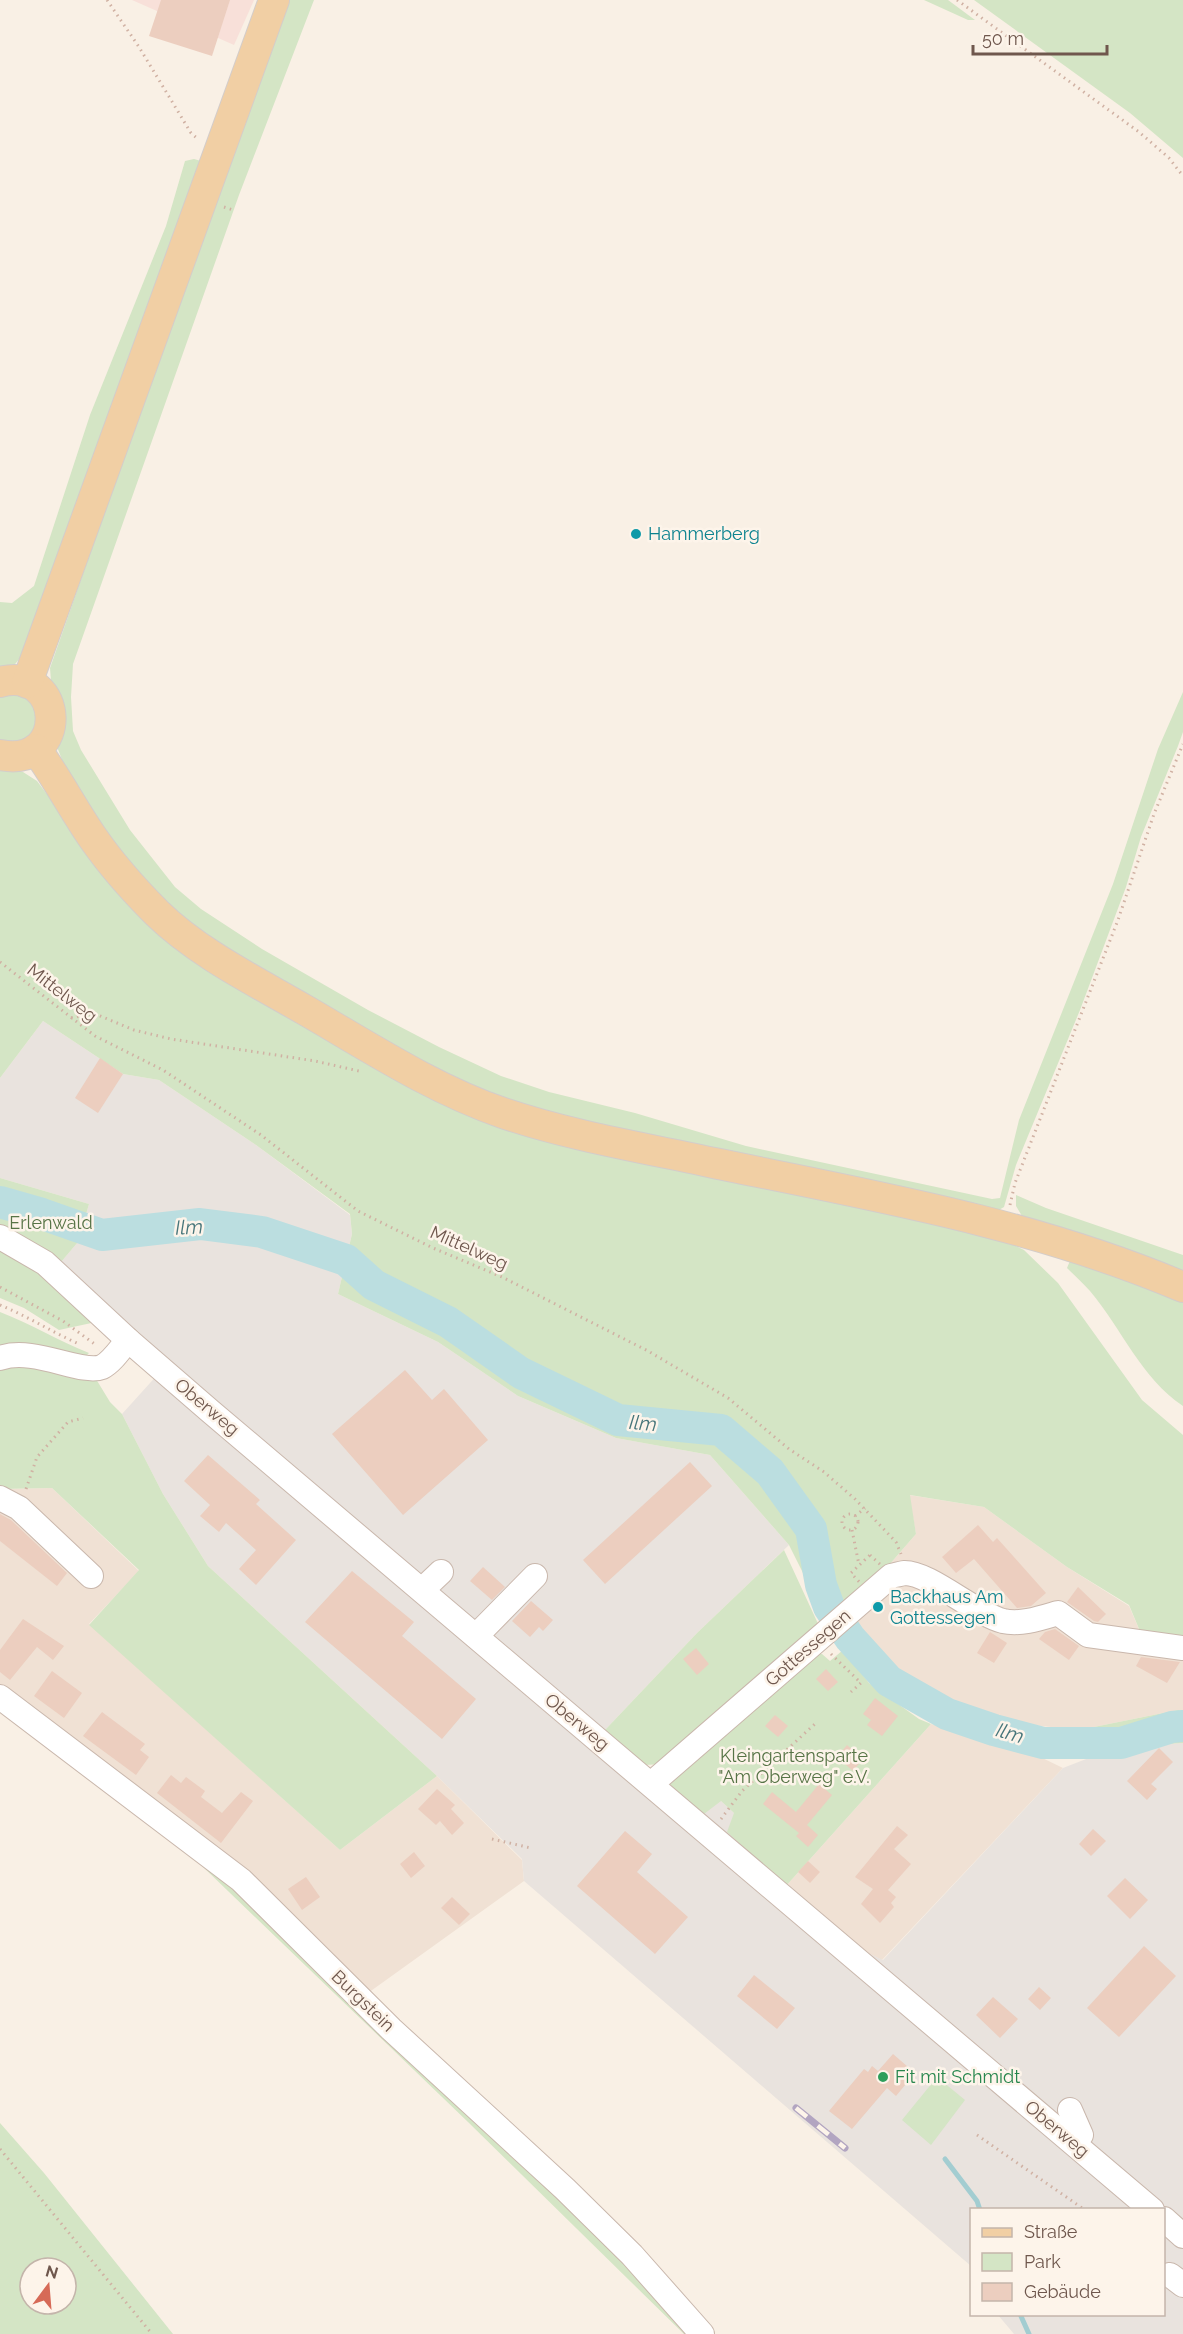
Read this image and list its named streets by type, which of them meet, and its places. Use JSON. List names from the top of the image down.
{
  "streets": {
    "street": ["Oberweg", "Gottessegen", "Burgstein"],
    "path": ["Mittelweg"]
  },
  "crossings": [
    ["Mittelweg", "Gottessegen"],
    ["Oberweg", "Gottessegen"]
  ],
  "water": ["Ilm"],
  "parks": ["Erlenwald", "Kleingartensparte \"Am Oberweg\" e.V."],
  "places": ["Hammerberg", "Backhaus Am Gottessegen", "Fit mit Schmidt"],
  "legend": ["Straße", "Park", "Gebäude"],
  "scale_bar": "50 m",
  "north": "top"
}
